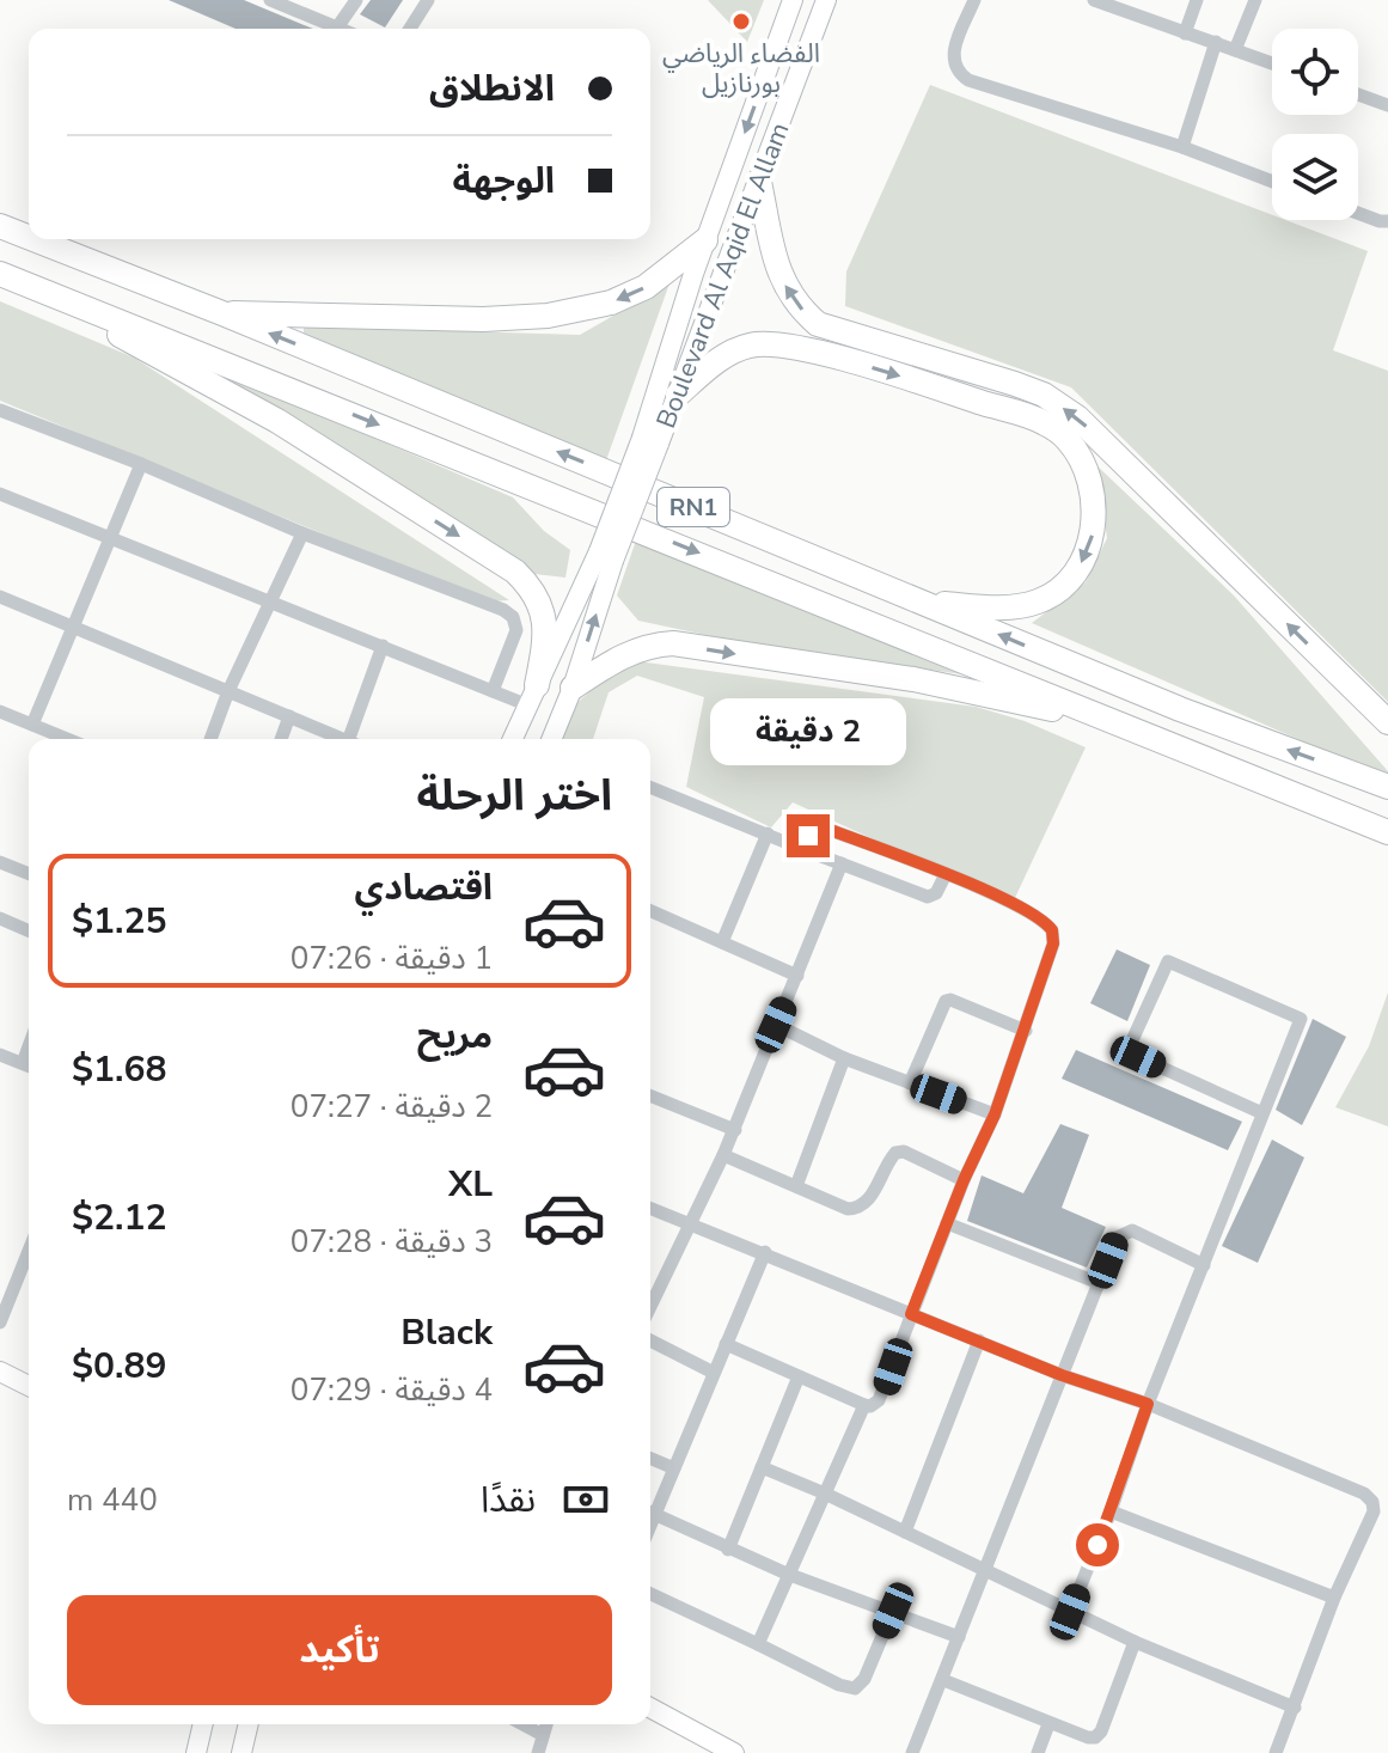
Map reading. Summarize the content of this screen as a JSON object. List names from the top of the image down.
{
  "streets": {
    "highway": ["RN1"],
    "main road": ["Boulevard Al Aqid El Allam"]
  },
  "places": ["الفضاء الرياضي بورنازيل"],
  "page": {
    "banner": ["الانطلاق", "الوجهة"],
    "bubble": "2 دقيقة",
    "heading": "اختر الرحلة",
    "list": [
      {
        "name": "اقتصادي",
        "note": "1 دقيقة · 07:26",
        "value": "$1.25"
      },
      {
        "name": "مريح",
        "note": "2 دقيقة · 07:27",
        "value": "$1.68"
      },
      {
        "name": "XL",
        "note": "3 دقيقة · 07:28",
        "value": "$2.12"
      },
      {
        "name": "Black",
        "note": "4 دقيقة · 07:29",
        "value": "$0.89"
      }
    ],
    "pay": ["نقدًا", "440 m"],
    "buttons": "تأكيد"
  }
}
